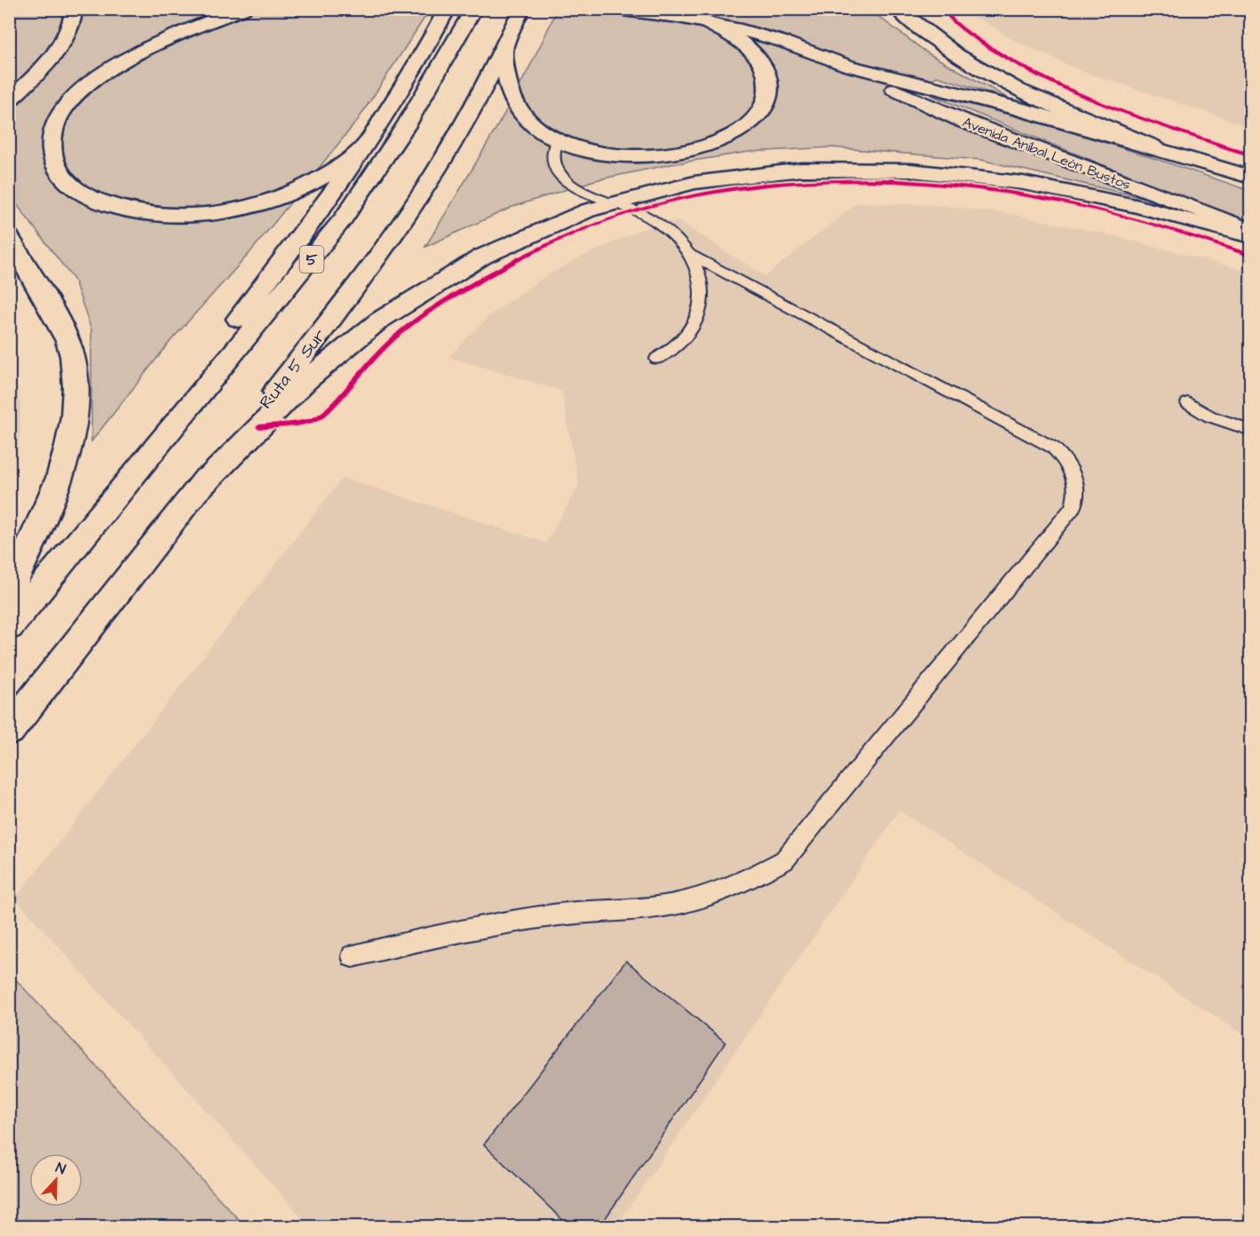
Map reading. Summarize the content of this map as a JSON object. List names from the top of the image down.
{
  "streets": {
    "main road": ["Avenida Aníbal León Bustos", "5", "Ruta 5 Sur"]
  },
  "north": "top"
}
